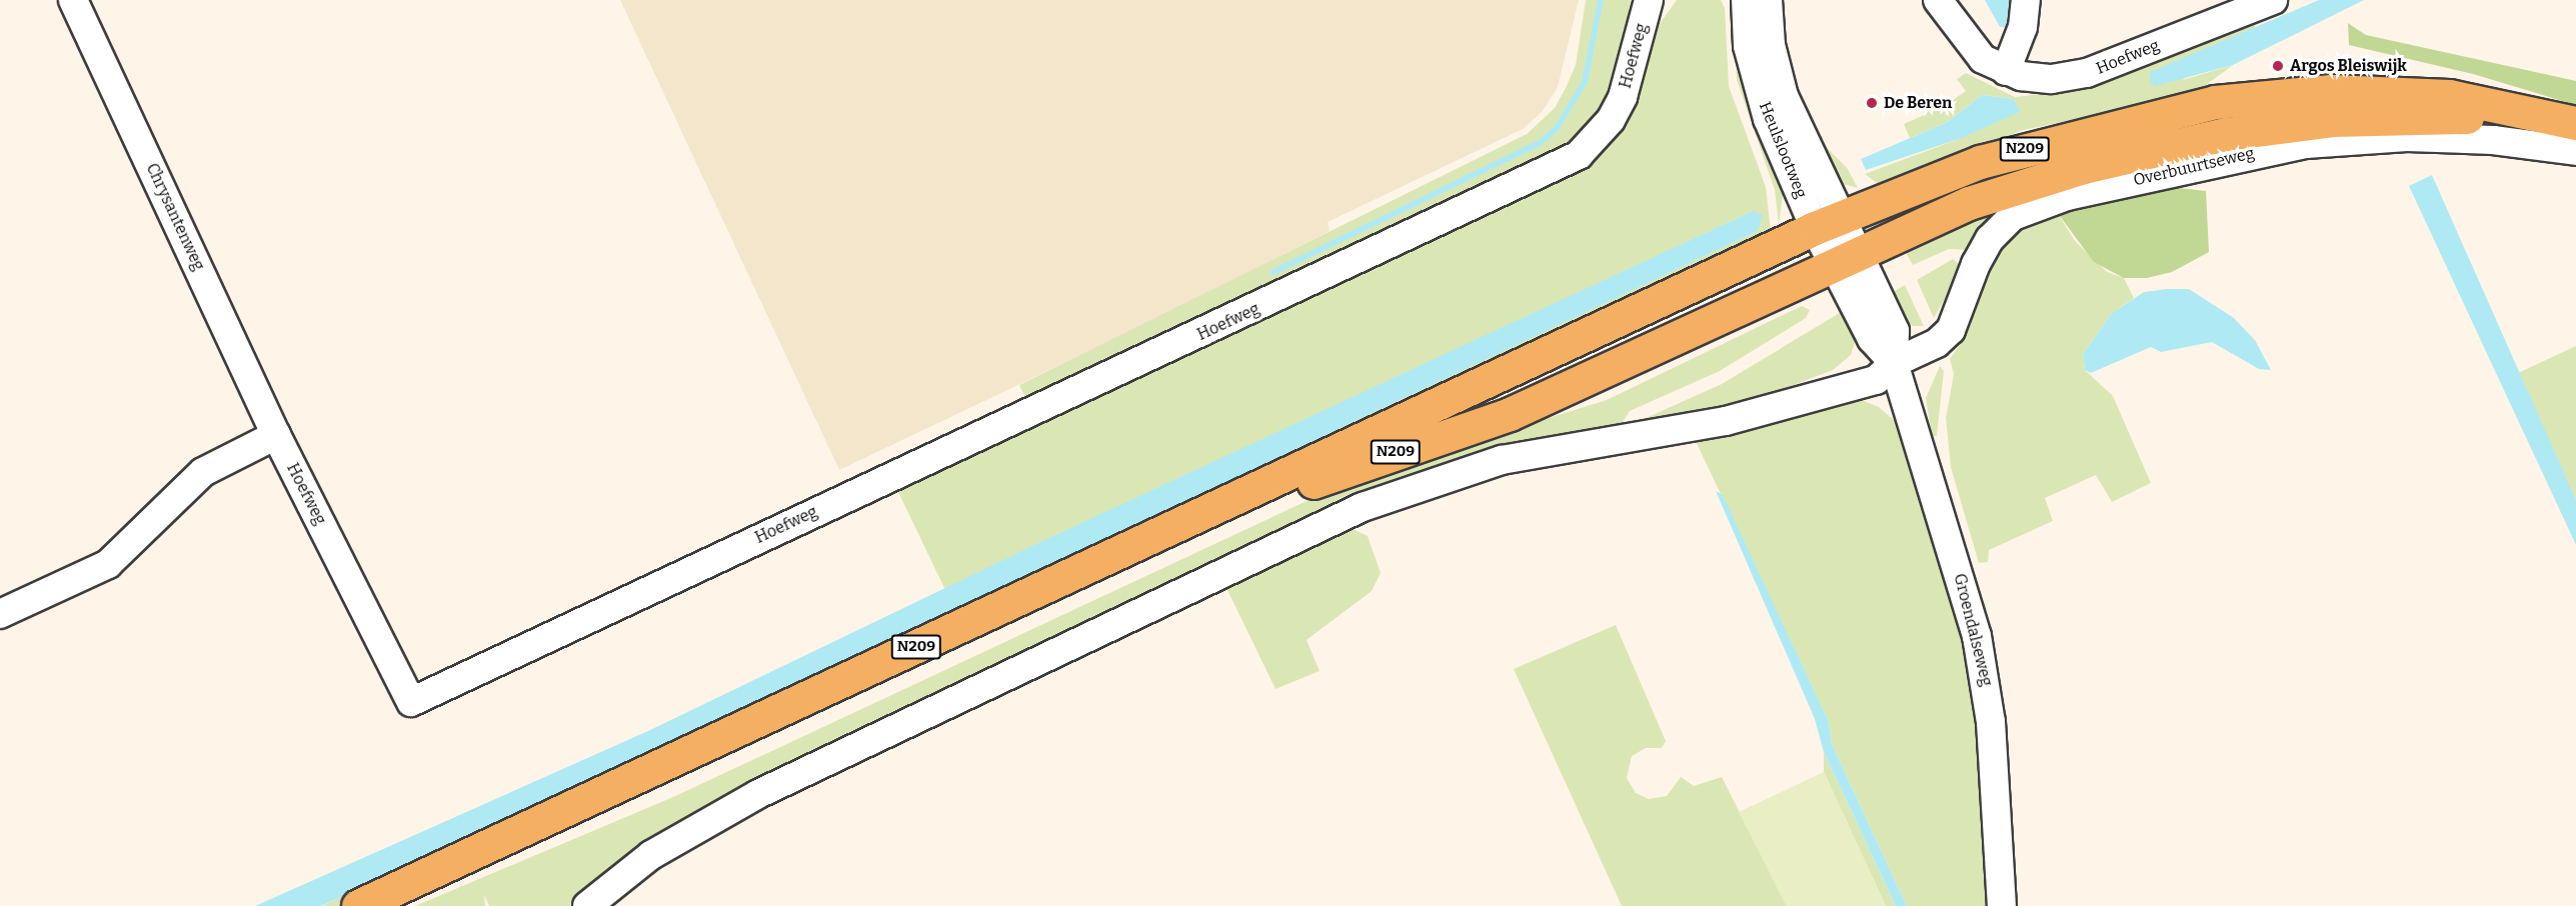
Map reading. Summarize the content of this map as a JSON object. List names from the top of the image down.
{
  "streets": {
    "main road": ["N209", "Overbuurtseweg"],
    "street": [
      "Hoefweg",
      "Heulslootweg",
      "Chrysantenweg",
      "Groendalseweg"
    ]
  },
  "crossings": [
    ["Hoefweg", "Chrysantenweg"],
    ["N209", "Heulslootweg"],
    ["N209", "Overbuurtseweg"],
    ["N209", "Groendalseweg"],
    ["Heulslootweg", "Overbuurtseweg"],
    ["Heulslootweg", "Groendalseweg"],
    ["Overbuurtseweg", "Groendalseweg"]
  ],
  "places": ["Argos Bleiswijk", "De Beren"]
}
